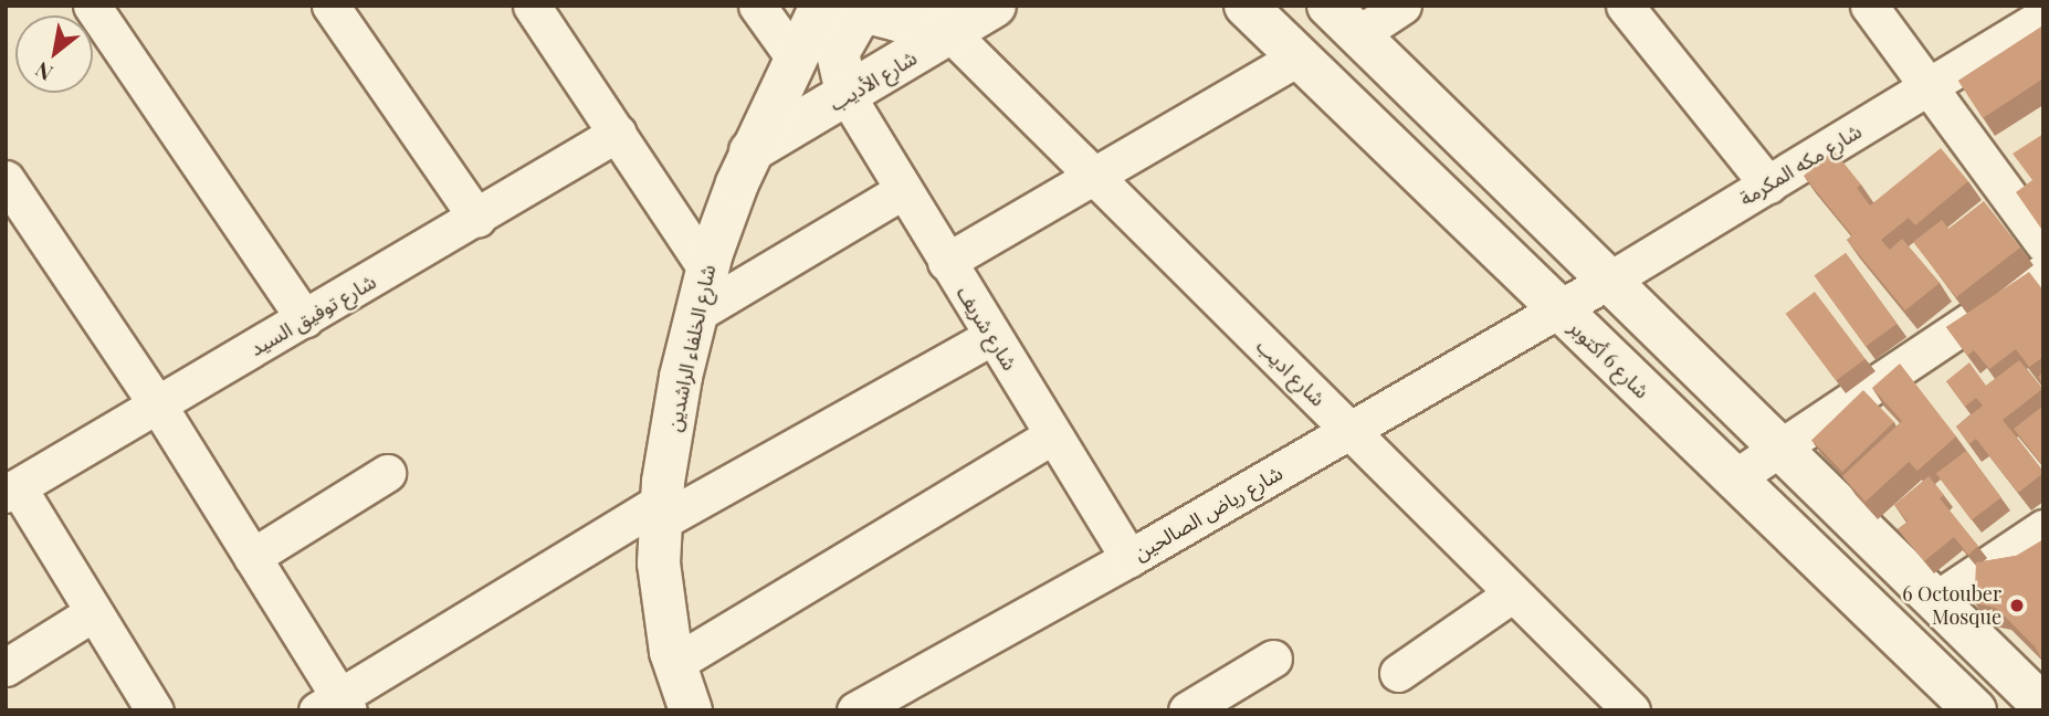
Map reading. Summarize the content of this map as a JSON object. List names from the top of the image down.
{
  "streets": {
    "street": [
      "شارع الأديب",
      "شارع مكه المكرمة",
      "شارع توفيق السيد",
      "شارع شريف",
      "شارع الخلفاء الراشدين",
      "شارع 6 أكتوبر",
      "شارع اديب",
      "شارع رياض الصالحين"
    ]
  },
  "crossings": [
    ["شارع الأديب", "شارع شريف"],
    ["شارع الأديب", "شارع الخلفاء الراشدين"],
    ["شارع الأديب", "شارع اديب"],
    ["شارع مكه المكرمة", "شارع 6 أكتوبر"],
    ["شارع مكه المكرمة", "شارع رياض الصالحين"],
    ["شارع شريف", "شارع رياض الصالحين"],
    ["شارع 6 أكتوبر", "شارع رياض الصالحين"],
    ["شارع اديب", "شارع رياض الصالحين"]
  ],
  "places": ["6 Octouber Mosque"],
  "north": "bottom left"
}
